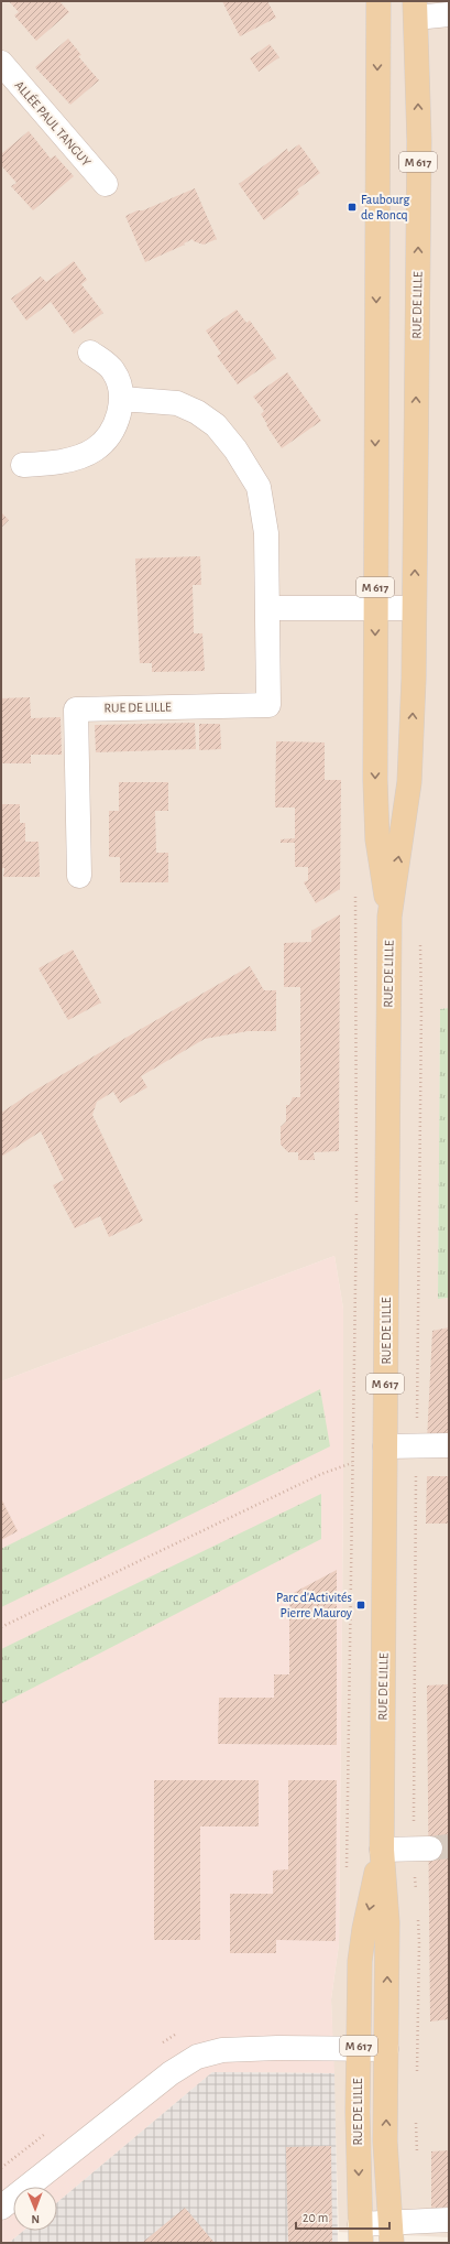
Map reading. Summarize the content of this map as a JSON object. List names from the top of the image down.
{
  "streets": {
    "main road": ["M 617", "RUE DE LILLE"],
    "street": ["ALLÉE PAUL TANGUY"]
  },
  "places": {
    "transit": ["Faubourg de Roncq", "Parc d'Activités Pierre Mauroy"]
  },
  "scale_bar": "20 m",
  "north": "bottom"
}
